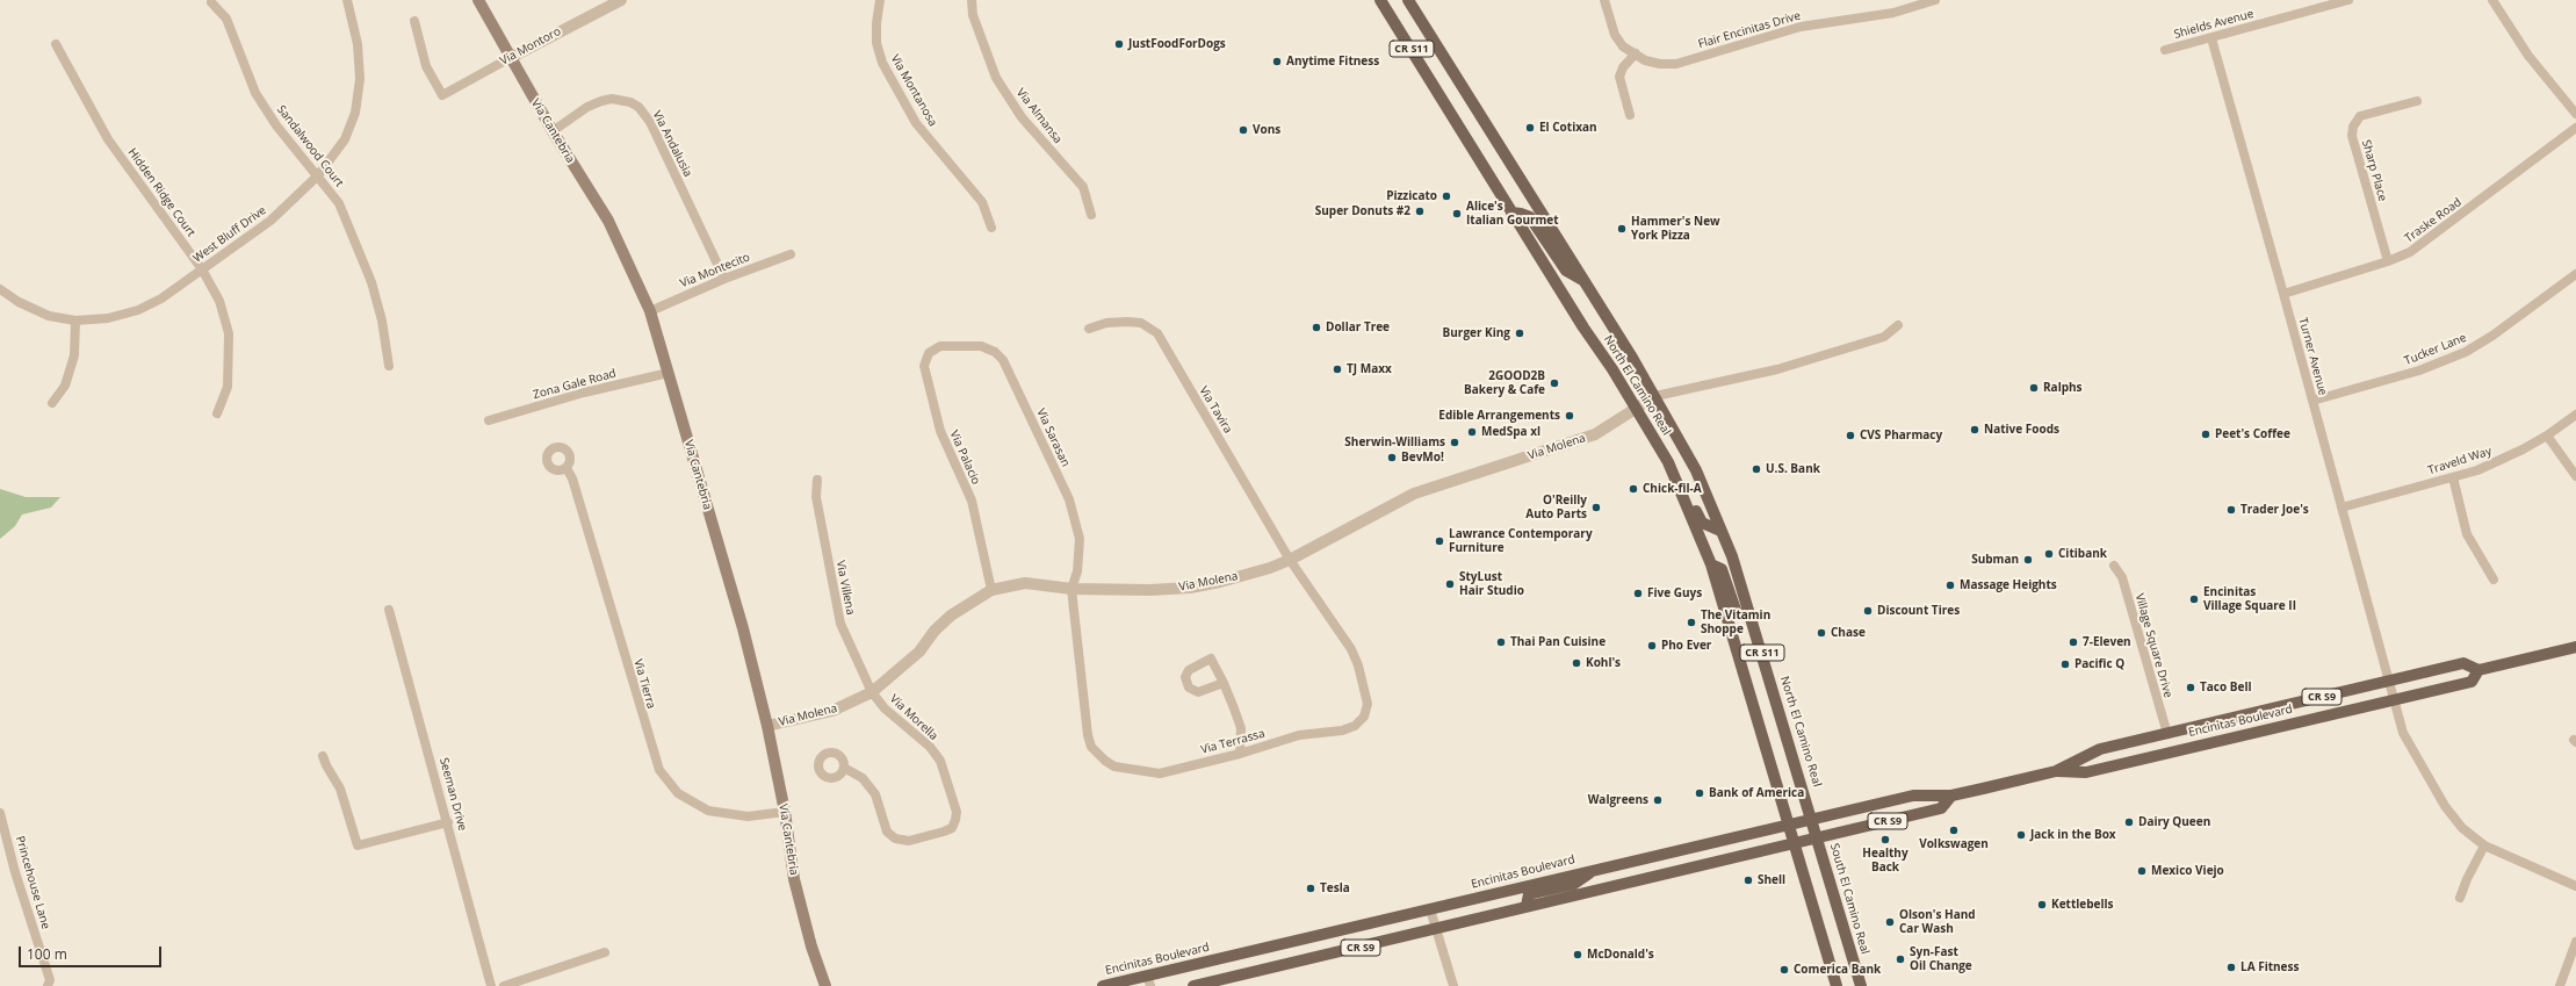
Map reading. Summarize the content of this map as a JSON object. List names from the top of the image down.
{
  "streets": {
    "main road": [
      "CR S11",
      "Via Cantebria",
      "North El Camino Real",
      "CR S9",
      "Encinitas Boulevard",
      "South El Camino Real"
    ],
    "street": [
      "Shields Avenue",
      "Flair Encinitas Drive",
      "Via Montoro",
      "Via Montanosa",
      "Via Almansa",
      "Via Andalusia",
      "Sandalwood Court",
      "Sharp Place",
      "Hidden Ridge Court",
      "Traske Road",
      "West Bluff Drive",
      "Via Montecito",
      "Tucker Lane",
      "Turner Avenue",
      "Zona Gale Road",
      "Via Tavira",
      "Via Sarasan",
      "Via Molena",
      "Via Palacio",
      "Traveld Way",
      "Via Villena",
      "Village Square Drive",
      "Via Tierra",
      "Via Morella",
      "Via Terrassa",
      "Seeman Drive",
      "Princehouse Lane"
    ]
  },
  "crossings": [
    ["Shields Avenue", "Turner Avenue"],
    ["Via Montoro", "Via Cantebria"],
    ["CR S11", "North El Camino Real"],
    ["CR S11", "Encinitas Boulevard"],
    ["Via Cantebria", "Via Andalusia"],
    ["Via Cantebria", "Via Montecito"],
    ["Via Cantebria", "Zona Gale Road"],
    ["Via Cantebria", "Via Molena"],
    ["Via Cantebria", "Via Tierra"],
    ["Via Andalusia", "Via Montecito"],
    ["Sandalwood Court", "West Bluff Drive"],
    ["Sharp Place", "Traske Road"],
    ["Hidden Ridge Court", "West Bluff Drive"],
    ["Traske Road", "Turner Avenue"],
    ["Tucker Lane", "Turner Avenue"],
    ["Turner Avenue", "Traveld Way"],
    ["Turner Avenue", "Encinitas Boulevard"],
    ["North El Camino Real", "Via Molena"],
    ["North El Camino Real", "Encinitas Boulevard"],
    ["North El Camino Real", "South El Camino Real"],
    ["Via Tavira", "Via Molena"],
    ["Via Tavira", "Via Terrassa"],
    ["Via Sarasan", "Via Molena"],
    ["Via Sarasan", "Via Palacio"],
    ["Via Sarasan", "Via Terrassa"],
    ["Via Molena", "Via Palacio"],
    ["Via Molena", "Via Villena"],
    ["Via Molena", "Via Morella"],
    ["Via Molena", "Via Terrassa"],
    ["Via Villena", "Via Morella"],
    ["Village Square Drive", "Encinitas Boulevard"],
    ["Encinitas Boulevard", "South El Camino Real"]
  ],
  "places": [
    "JustFoodForDogs",
    "Anytime Fitness",
    "El Cotixan",
    "Vons",
    "Pizzicato",
    "Super Donuts #2",
    "Alice's Italian Gourmet",
    "Hammer's New York Pizza",
    "Dollar Tree",
    "Burger King",
    "TJ Maxx",
    "2GOOD2B Bakery & Cafe",
    "Ralphs",
    "Edible Arrangements",
    "Native Foods",
    "MedSpa xl",
    "Peet's Coffee",
    "CVS Pharmacy",
    "Sherwin-Williams",
    "BevMo!",
    "U.S. Bank",
    "Chick-fil-A",
    "O'Reilly Auto Parts",
    "Trader Joe's",
    "Lawrance Contemporary Furniture",
    "Citibank",
    "Subman",
    "StyLust Hair Studio",
    "Massage Heights",
    "Five Guys",
    "Encinitas Village Square II",
    "Discount Tires",
    "The Vitamin Shoppe",
    "Chase",
    "Thai Pan Cuisine",
    "7-Eleven",
    "Pho Ever",
    "Kohl's",
    "Pacific Q",
    "Taco Bell",
    "Bank of America",
    "Walgreens",
    "Dairy Queen",
    "Volkswagen",
    "Jack in the Box",
    "Healthy Back",
    "Mexico Viejo",
    "Shell",
    "Tesla",
    "Kettlebells",
    "Olson's Hand Car Wash",
    "McDonald's",
    "Syn-Fast Oil Change",
    "LA Fitness",
    "Comerica Bank"
  ],
  "scale_bar": "100 m"
}
